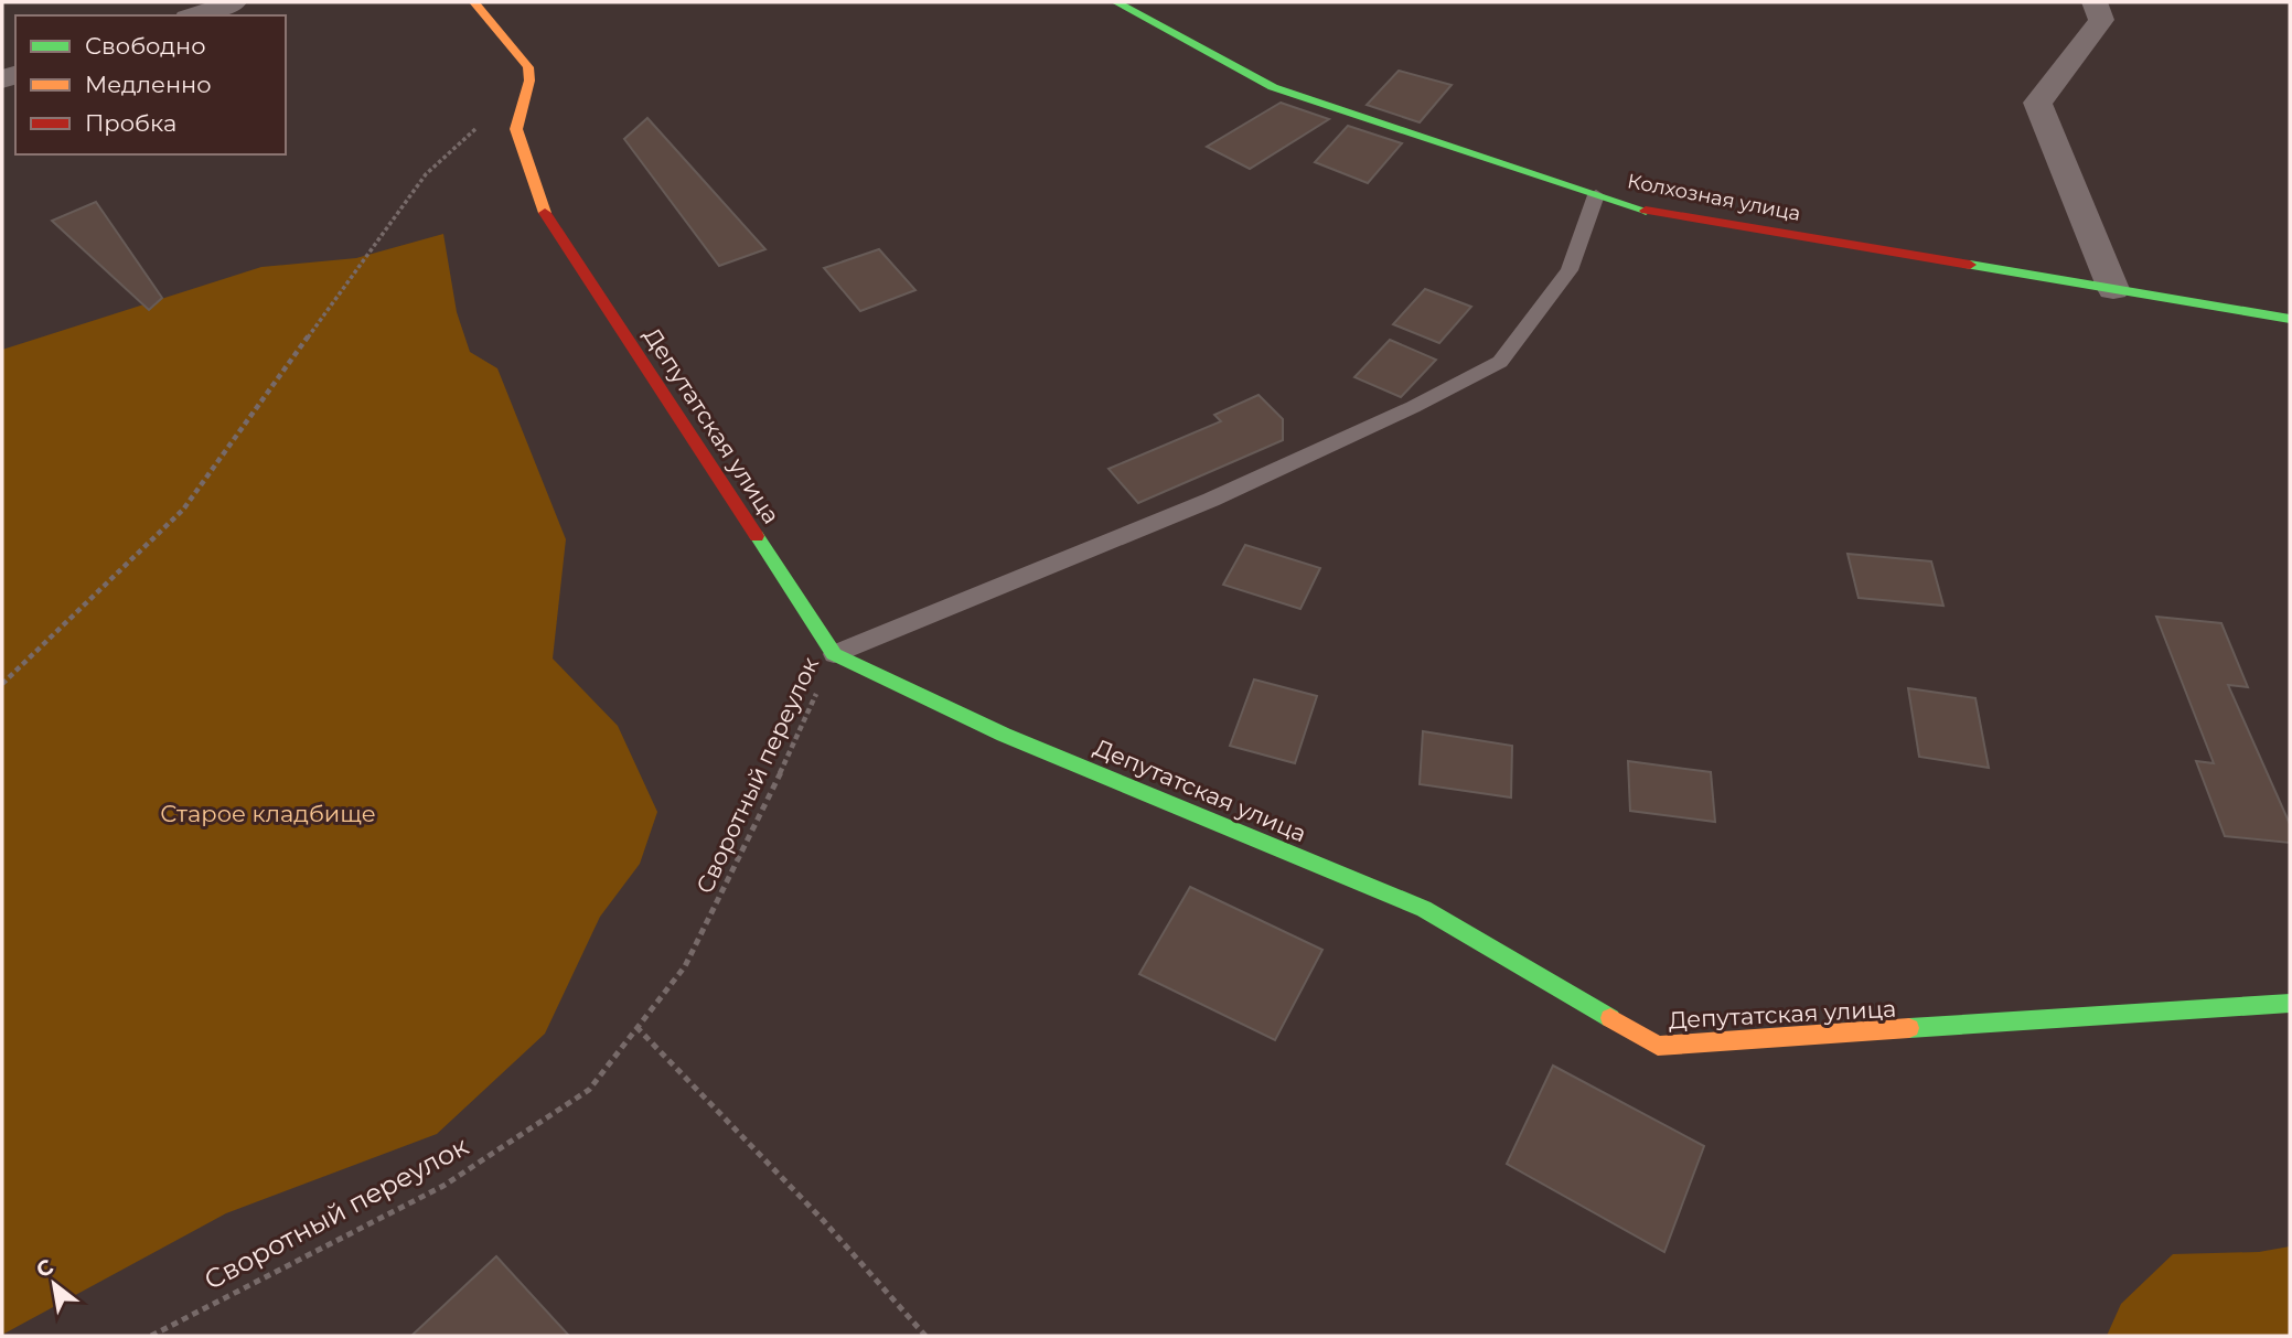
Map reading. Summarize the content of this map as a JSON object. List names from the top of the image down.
{
  "streets": {
    "street": ["Колхозная улица", "Депутатская улица"],
    "path": ["Своротный переулок"]
  },
  "crossings": [
    ["Депутатская улица", "Своротный переулок"]
  ],
  "parks": ["Старое кладбище"],
  "legend": ["Свободно", "Медленно", "Пробка"],
  "north": "top left"
}
